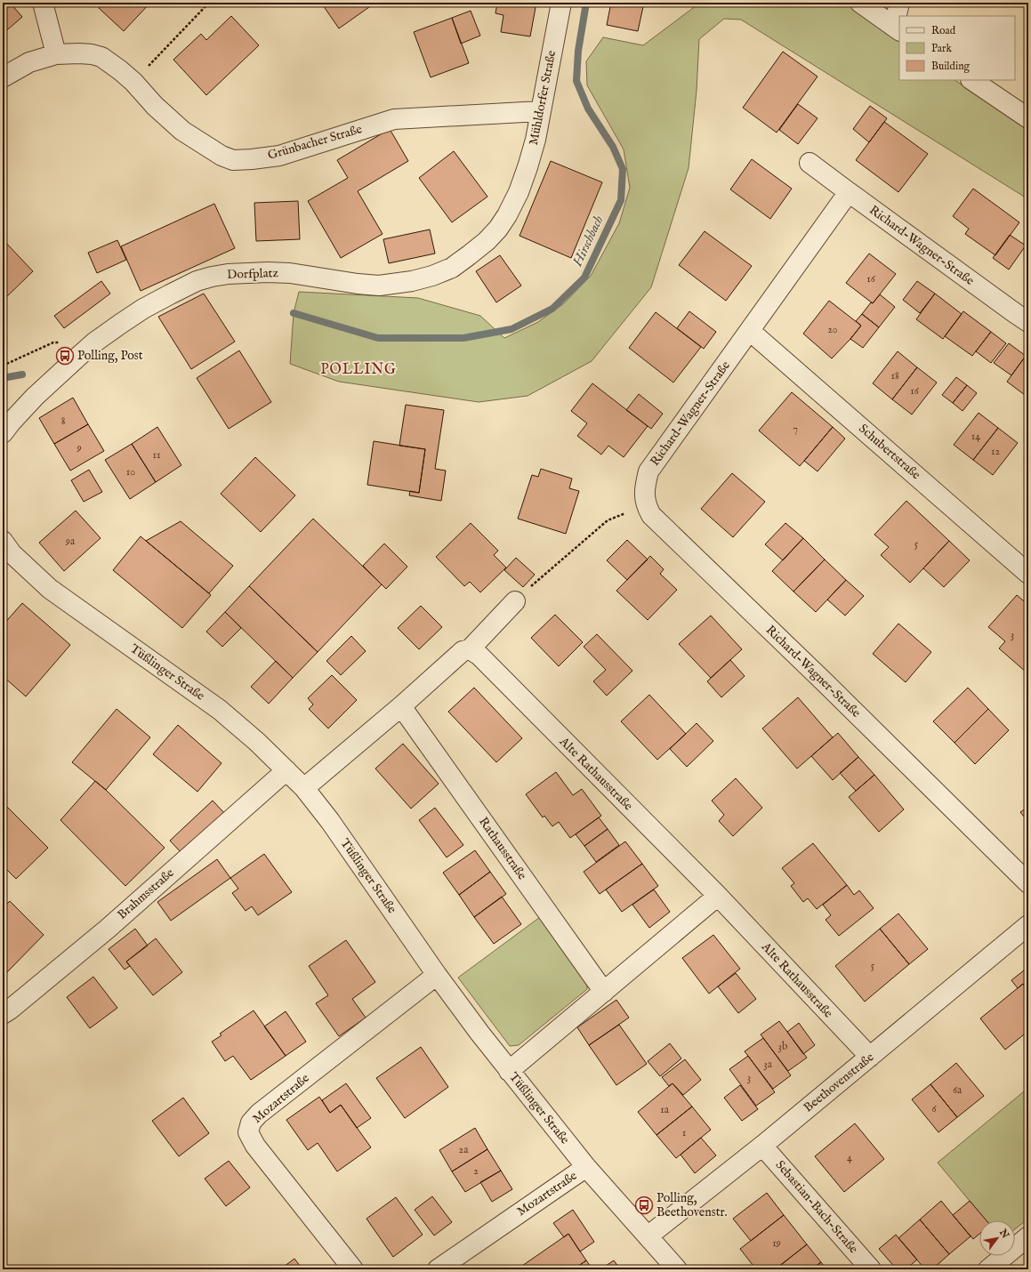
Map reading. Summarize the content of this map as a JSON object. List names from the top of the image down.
{
  "streets": {
    "street": [
      "Mühldorfer Straße",
      "Grünbacher Straße",
      "Richard-Wagner-Straße",
      "Dorfplatz",
      "Schubertstraße",
      "Tüßlinger Straße",
      "Alte Rathausstraße",
      "Rathausstraße",
      "Brahmsstraße",
      "Beethovenstraße",
      "Mozartstraße",
      "Sebastian-Bach-Straße"
    ]
  },
  "crossings": [
    ["Mühldorfer Straße", "Grünbacher Straße"],
    ["Mühldorfer Straße", "Dorfplatz"],
    ["Richard-Wagner-Straße", "Schubertstraße"],
    ["Tüßlinger Straße", "Brahmsstraße"],
    ["Tüßlinger Straße", "Beethovenstraße"],
    ["Tüßlinger Straße", "Mozartstraße"],
    ["Alte Rathausstraße", "Beethovenstraße"],
    ["Beethovenstraße", "Sebastian-Bach-Straße"]
  ],
  "districts": ["POLLING"],
  "water": ["Hirschbach"],
  "places": {
    "bus stop": ["Polling, Post", "Polling, Beethovenstr."]
  },
  "house_numbers": [
    "16",
    "20",
    "18",
    "16",
    "8",
    "7",
    "14",
    "9",
    "12",
    "11",
    "10",
    "9a",
    "5",
    "3",
    "5",
    "3b",
    "3a",
    "3",
    "6a",
    "6",
    "1a",
    "1",
    "2a",
    "4",
    "2",
    "19"
  ],
  "legend": ["Road", "Park", "Building"],
  "north": "top right"
}
